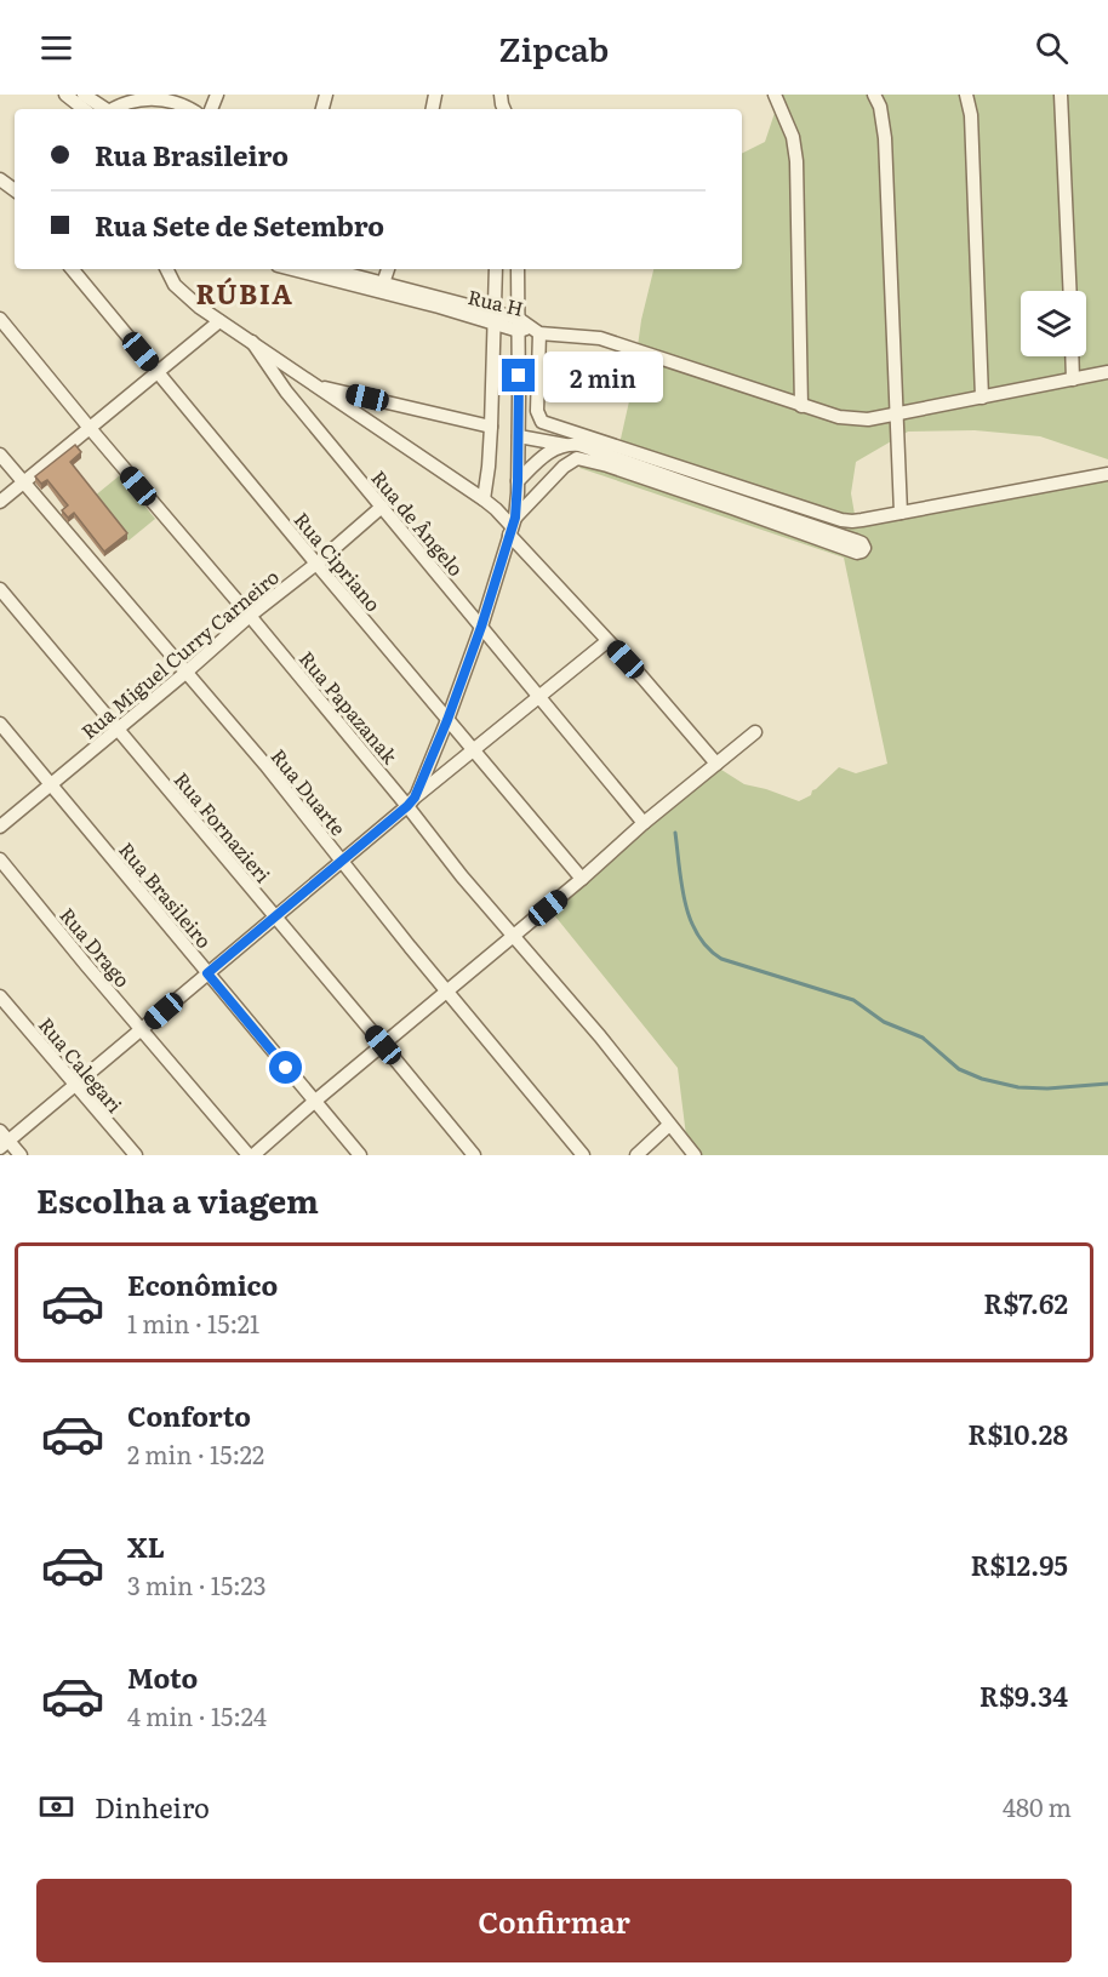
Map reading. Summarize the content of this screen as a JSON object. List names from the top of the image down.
{
  "streets": {
    "street": [
      "Rua H",
      "Rua de Ângelo",
      "Rua Cipriano",
      "Rua Miguel Curry Carneiro",
      "Rua Papazanak",
      "Rua Duarte",
      "Rua Fornazieri",
      "Rua Brasileiro",
      "Rua Drago",
      "Rua Calegari"
    ]
  },
  "crossings": [
    ["Rua de Ângelo", "Rua Miguel Curry Carneiro"],
    ["Rua Cipriano", "Rua Miguel Curry Carneiro"],
    ["Rua Miguel Curry Carneiro", "Rua Papazanak"],
    ["Rua Miguel Curry Carneiro", "Rua Duarte"],
    ["Rua Miguel Curry Carneiro", "Rua Fornazieri"],
    ["Rua Miguel Curry Carneiro", "Rua Brasileiro"]
  ],
  "districts": ["RÚBIA"],
  "page": {
    "header": "Zipcab",
    "banner": ["Rua Brasileiro", "Rua Sete de Setembro"],
    "bubble": "2 min",
    "heading": "Escolha a viagem",
    "list": [
      {
        "name": "Econômico",
        "note": "1 min · 15:21",
        "value": "R$7.62"
      },
      {
        "name": "Conforto",
        "note": "2 min · 15:22",
        "value": "R$10.28"
      },
      {
        "name": "XL",
        "note": "3 min · 15:23",
        "value": "R$12.95"
      },
      {
        "name": "Moto",
        "note": "4 min · 15:24",
        "value": "R$9.34"
      }
    ],
    "pay": ["Dinheiro", "480 m"],
    "buttons": "Confirmar"
  }
}
